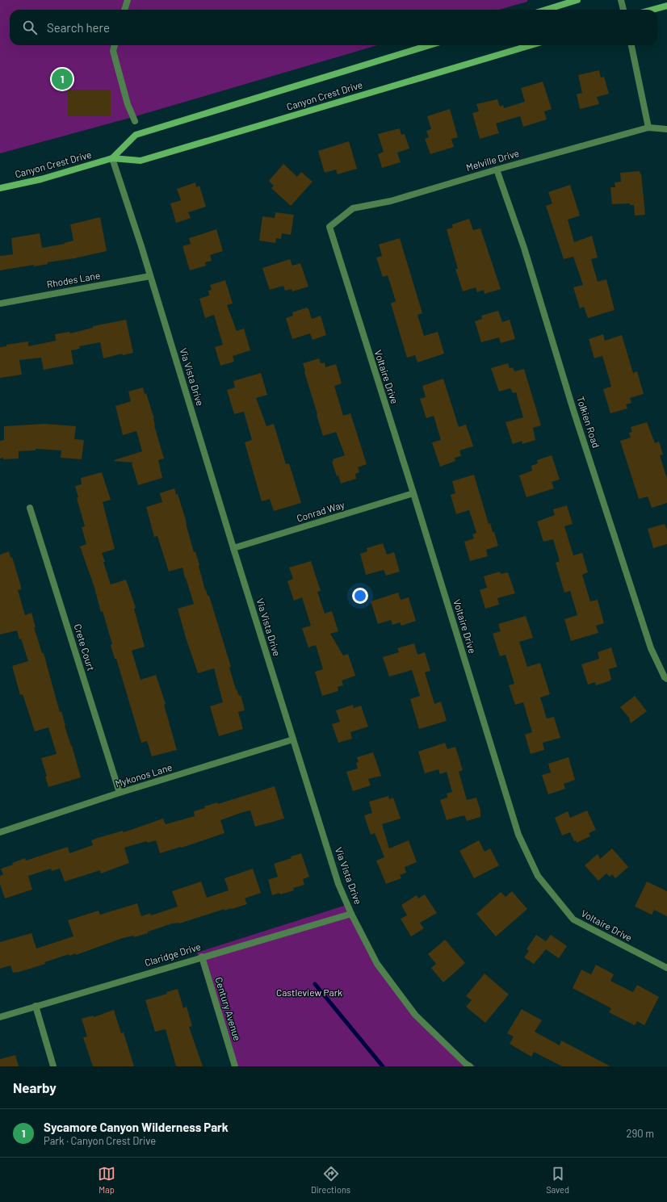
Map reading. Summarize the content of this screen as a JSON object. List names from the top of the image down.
{
  "streets": {
    "main road": ["Canyon Crest Drive"],
    "street": [
      "Melville Drive",
      "Rhodes Lane",
      "Via Vista Drive",
      "Voltaire Drive",
      "Tolkien Road",
      "Conrad Way",
      "Crete Court",
      "Mykonos Lane",
      "Claridge Drive",
      "Century Avenue"
    ]
  },
  "crossings": [
    ["Canyon Crest Drive", "Via Vista Drive"],
    ["Melville Drive", "Voltaire Drive"],
    ["Melville Drive", "Tolkien Road"],
    ["Rhodes Lane", "Via Vista Drive"],
    ["Via Vista Drive", "Conrad Way"],
    ["Via Vista Drive", "Mykonos Lane"],
    ["Via Vista Drive", "Claridge Drive"],
    ["Voltaire Drive", "Conrad Way"],
    ["Crete Court", "Mykonos Lane"],
    ["Claridge Drive", "Century Avenue"]
  ],
  "parks": ["Castleview Park"],
  "page": {
    "search": "Search here",
    "pins": "1",
    "heading": "Nearby",
    "list": [
      {
        "mark": "1",
        "name": "Sycamore Canyon Wilderness Park",
        "note": "Park · Canyon Crest Drive",
        "value": "290 m"
      }
    ],
    "nav": ["Map", "Directions", "Saved"]
  }
}
